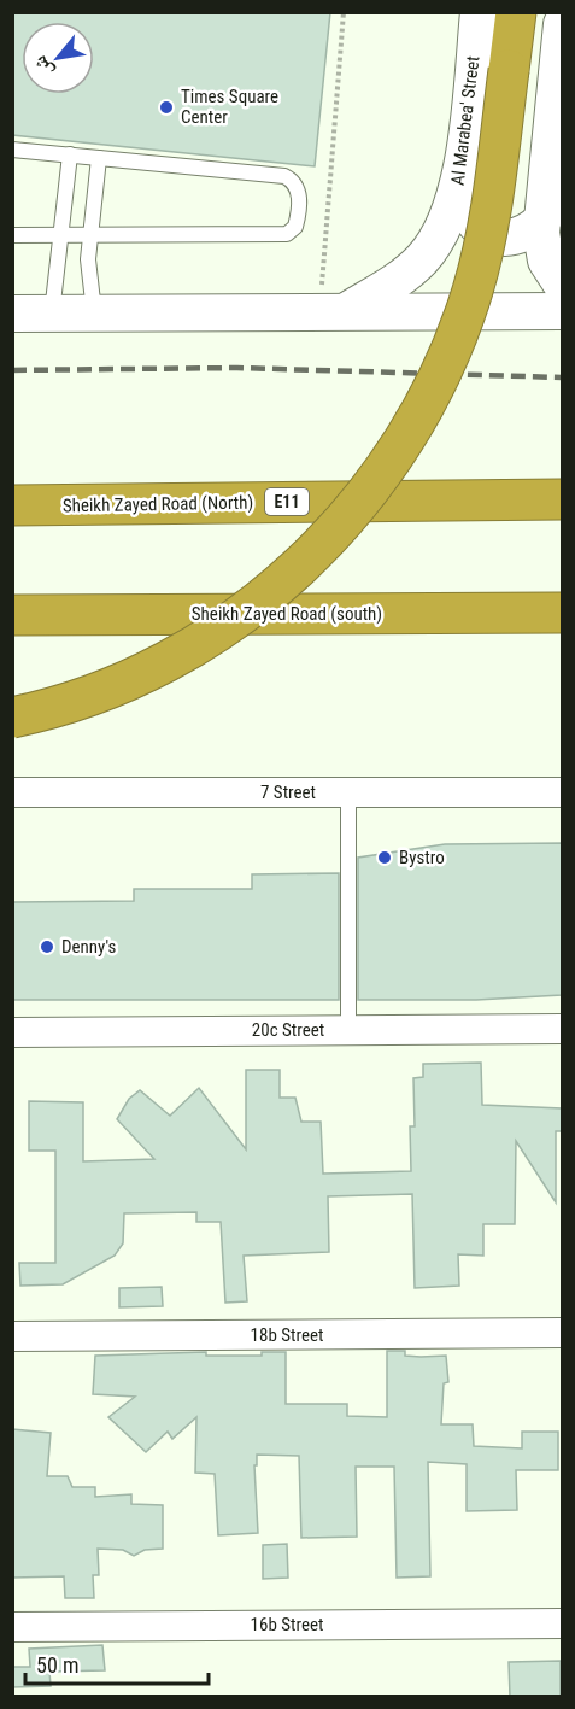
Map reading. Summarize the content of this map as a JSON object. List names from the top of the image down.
{
  "streets": {
    "highway": ["E11", "Sheikh Zayed Road (North)", "Sheikh Zayed Road (south)"],
    "street": [
      "Al Marabea' Street",
      "7 Street",
      "20c Street",
      "18b Street",
      "16b Street"
    ]
  },
  "places": ["Times Square Center", "Bystro", "Denny's"],
  "scale_bar": "50 m",
  "north": "bottom left"
}
